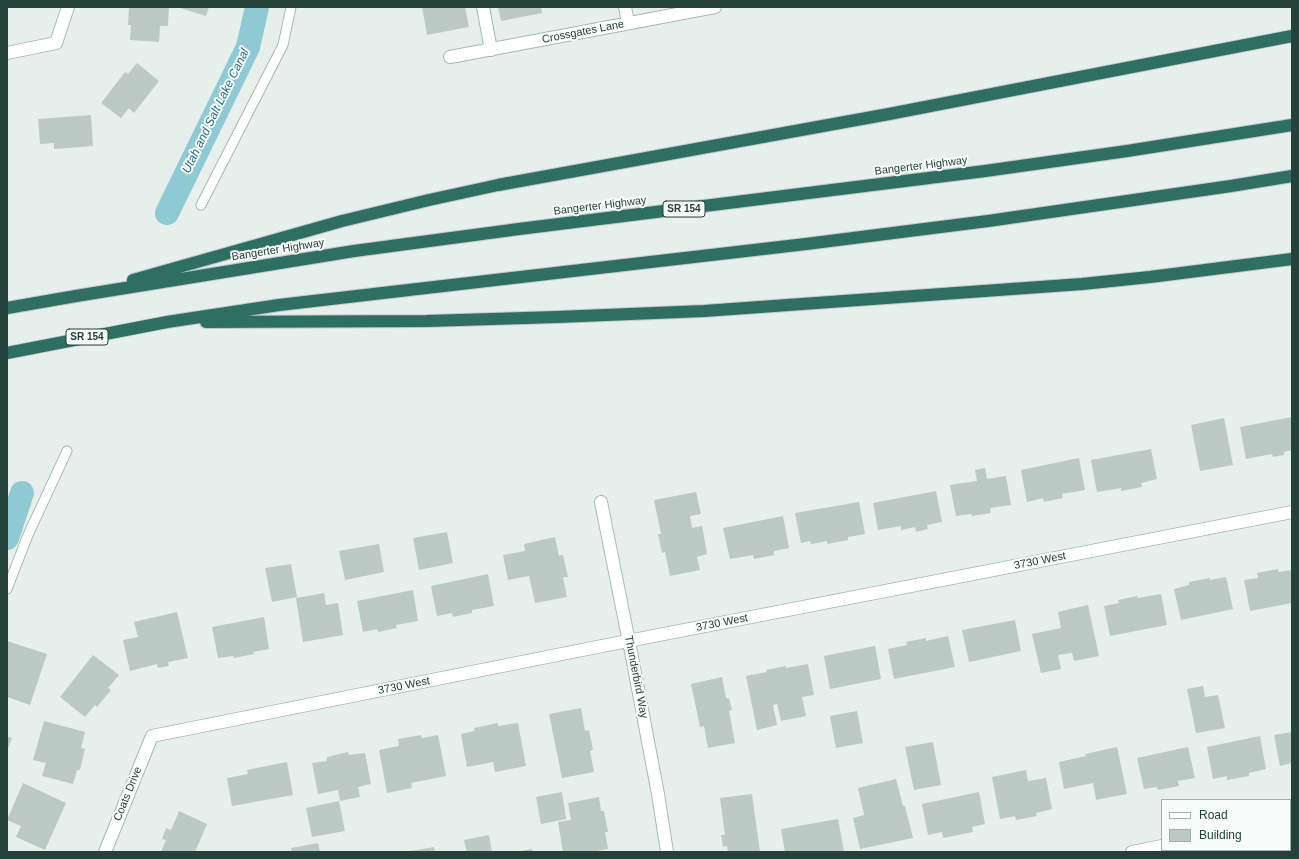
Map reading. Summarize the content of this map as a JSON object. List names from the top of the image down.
{
  "streets": {
    "highway": ["Bangerter Highway", "SR 154"],
    "street": [
      "Crossgates Lane",
      "3730 West",
      "Thunderbird Way",
      "Coats Drive"
    ]
  },
  "crossings": [
    ["3730 West", "Thunderbird Way"],
    ["3730 West", "Coats Drive"]
  ],
  "water": ["Utah and Salt Lake Canal"],
  "legend": ["Road", "Building"]
}
